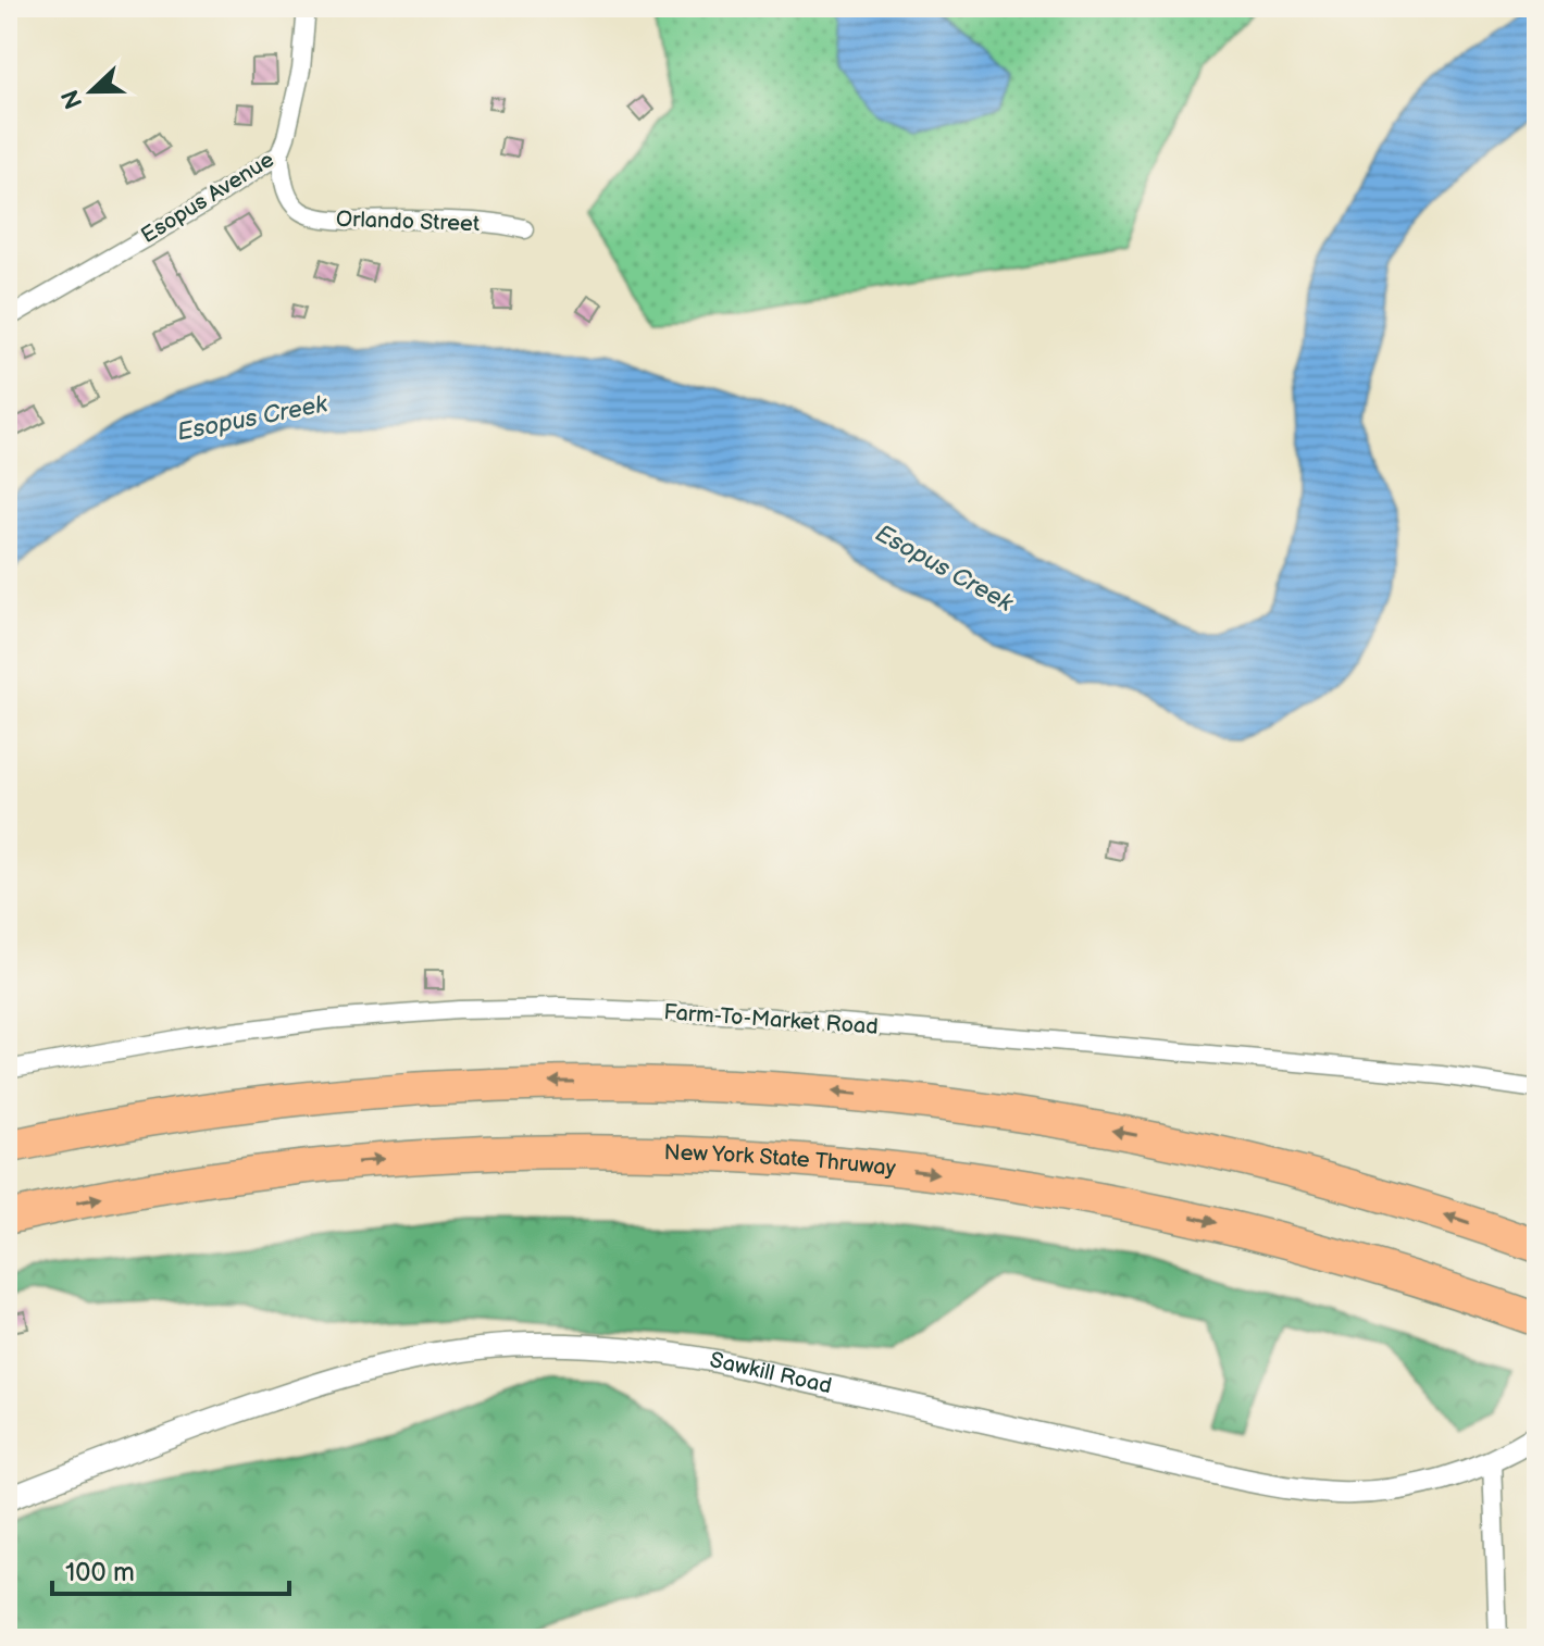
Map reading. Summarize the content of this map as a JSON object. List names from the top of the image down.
{
  "streets": {
    "highway": ["New York State Thruway"],
    "street": [
      "Esopus Avenue",
      "Orlando Street",
      "Farm-To-Market Road",
      "Sawkill Road"
    ]
  },
  "crossings": [
    ["Esopus Avenue", "Orlando Street"]
  ],
  "water": ["Esopus Creek"],
  "scale_bar": "100 m",
  "north": "left"
}
